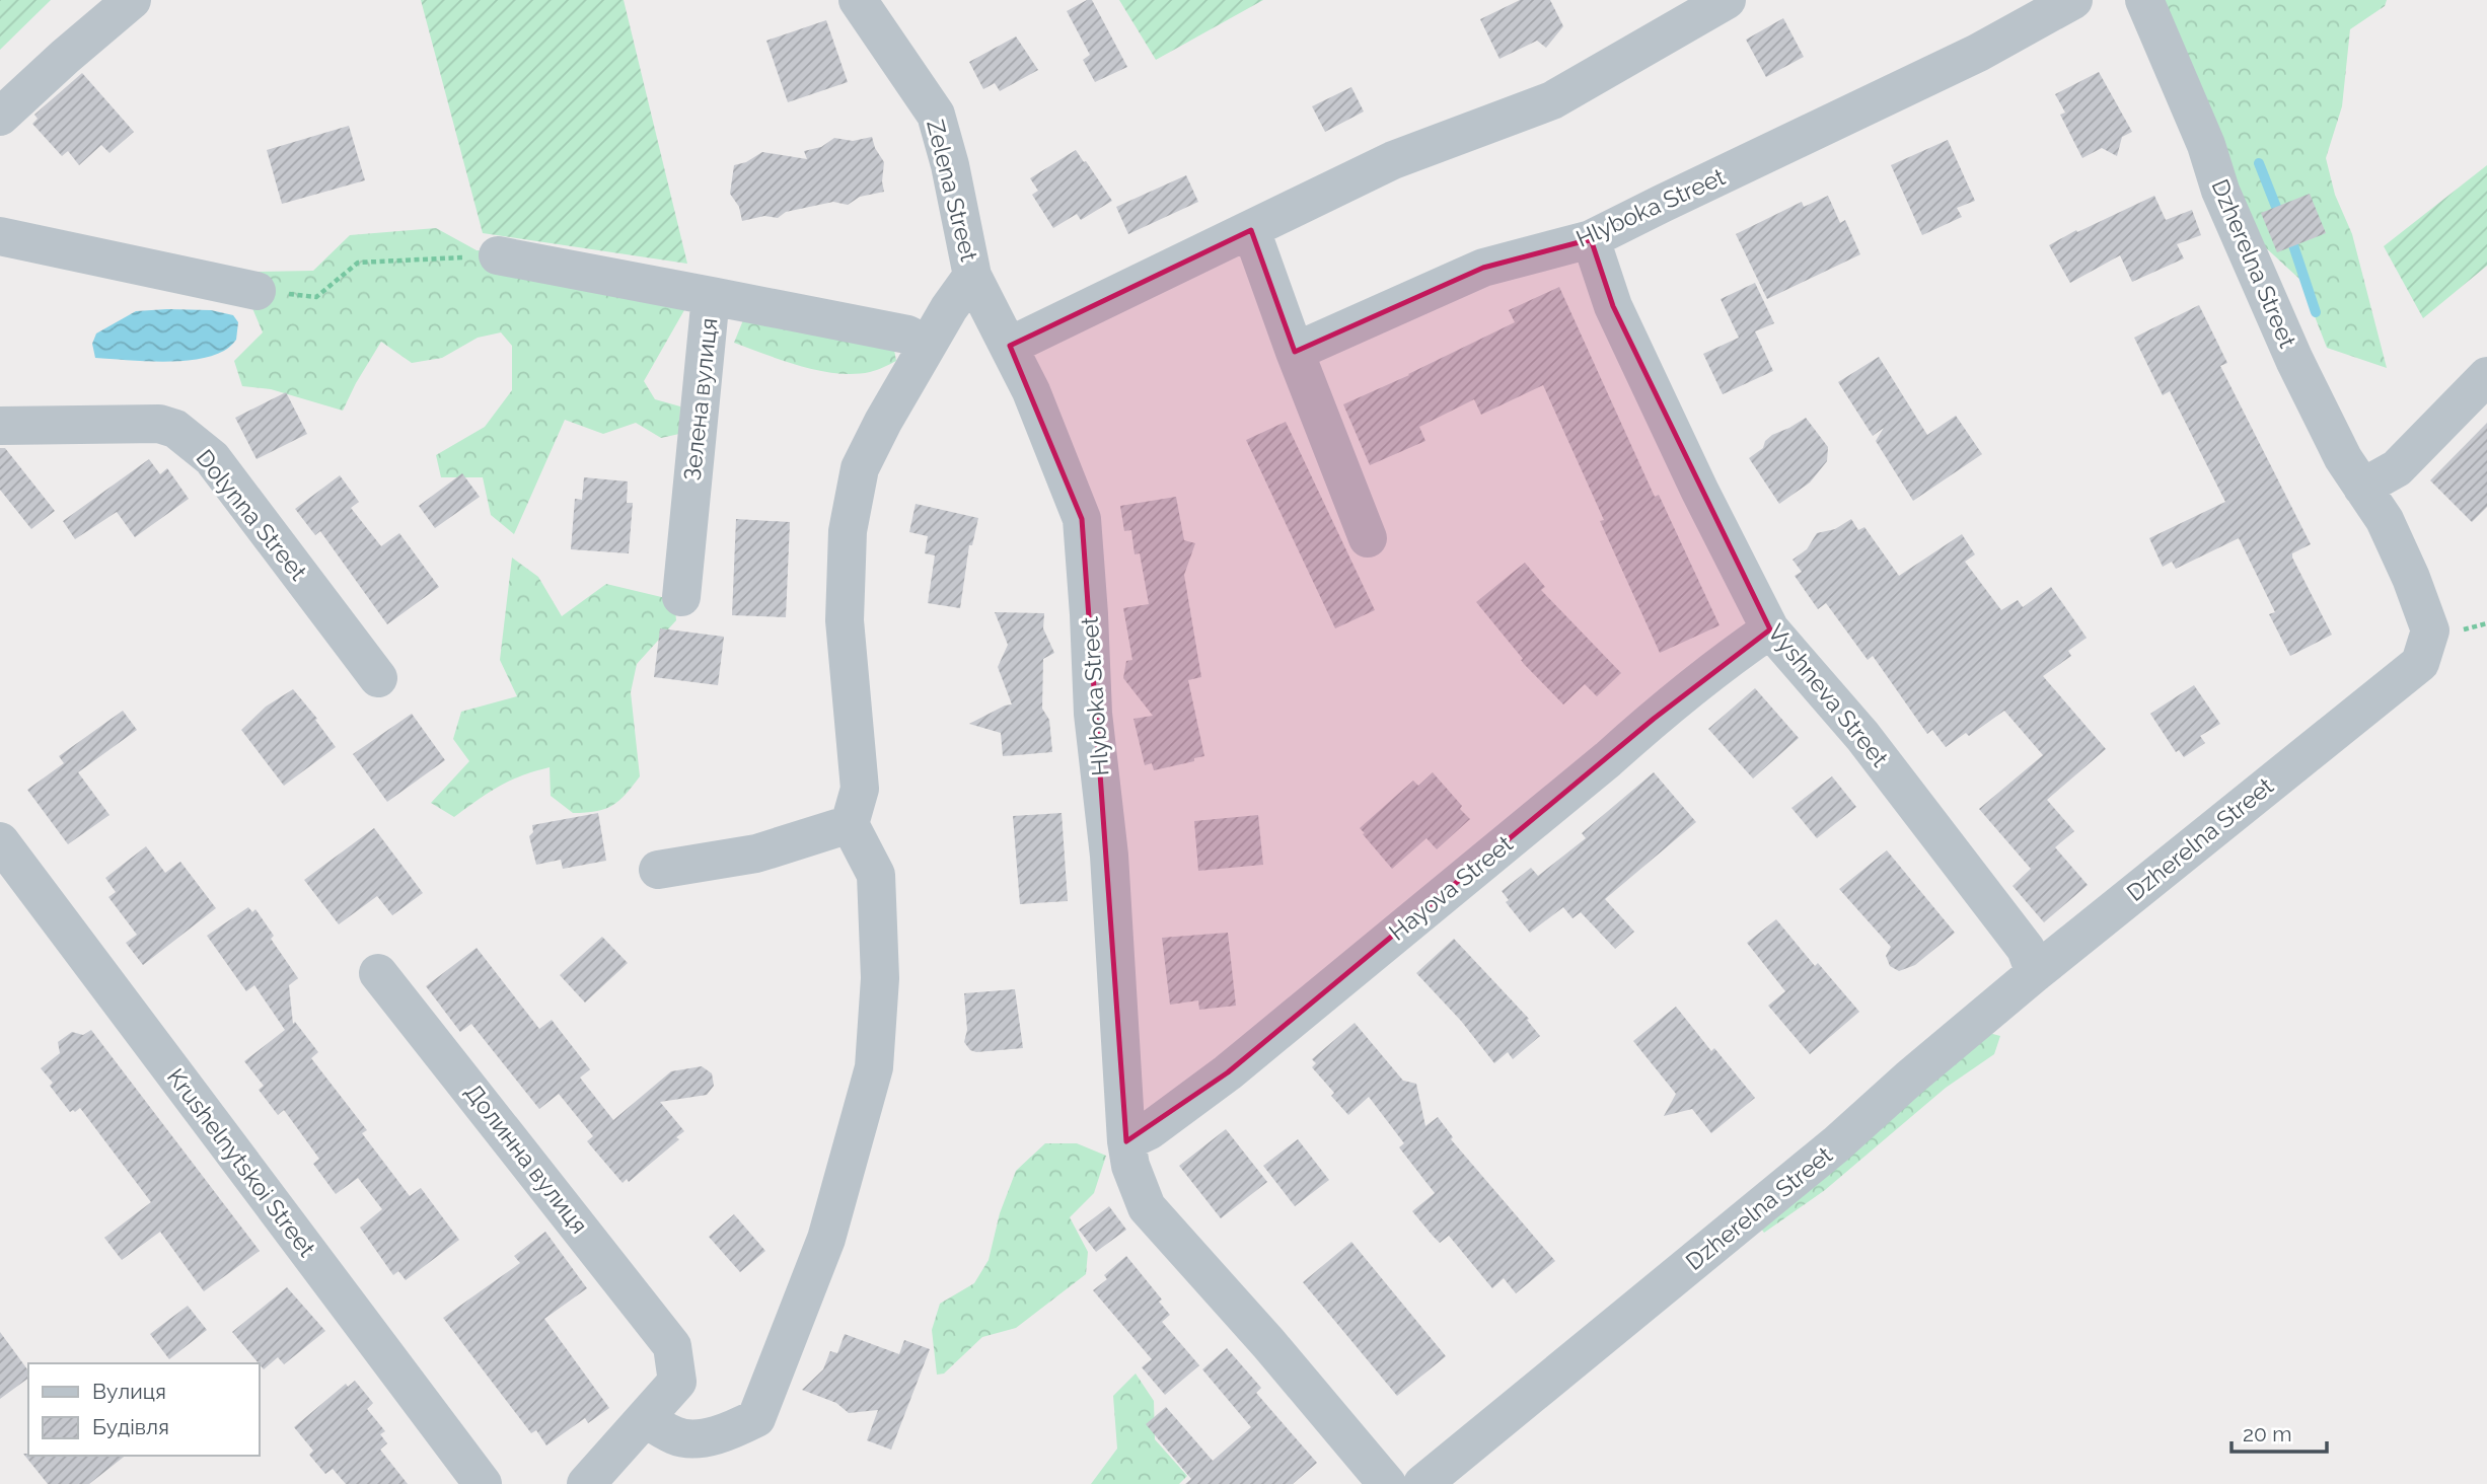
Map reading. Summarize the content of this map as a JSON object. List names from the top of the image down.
{
  "streets": {
    "street": [
      "Zelena Street",
      "Hlyboka Street",
      "Dzherelna Street",
      "Зелена вулиця",
      "Dolynna Street",
      "Vyshneva Street",
      "Hayova Street",
      "Долинна вулиця",
      "Krushelnytskoi Street"
    ]
  },
  "crossings": [
    ["Zelena Street", "Hlyboka Street"],
    ["Hlyboka Street", "Vyshneva Street"],
    ["Hlyboka Street", "Hayova Street"],
    ["Dzherelna Street", "Vyshneva Street"],
    ["Vyshneva Street", "Hayova Street"]
  ],
  "legend": ["Вулиця", "Будівля"],
  "scale_bar": "20 m"
}
